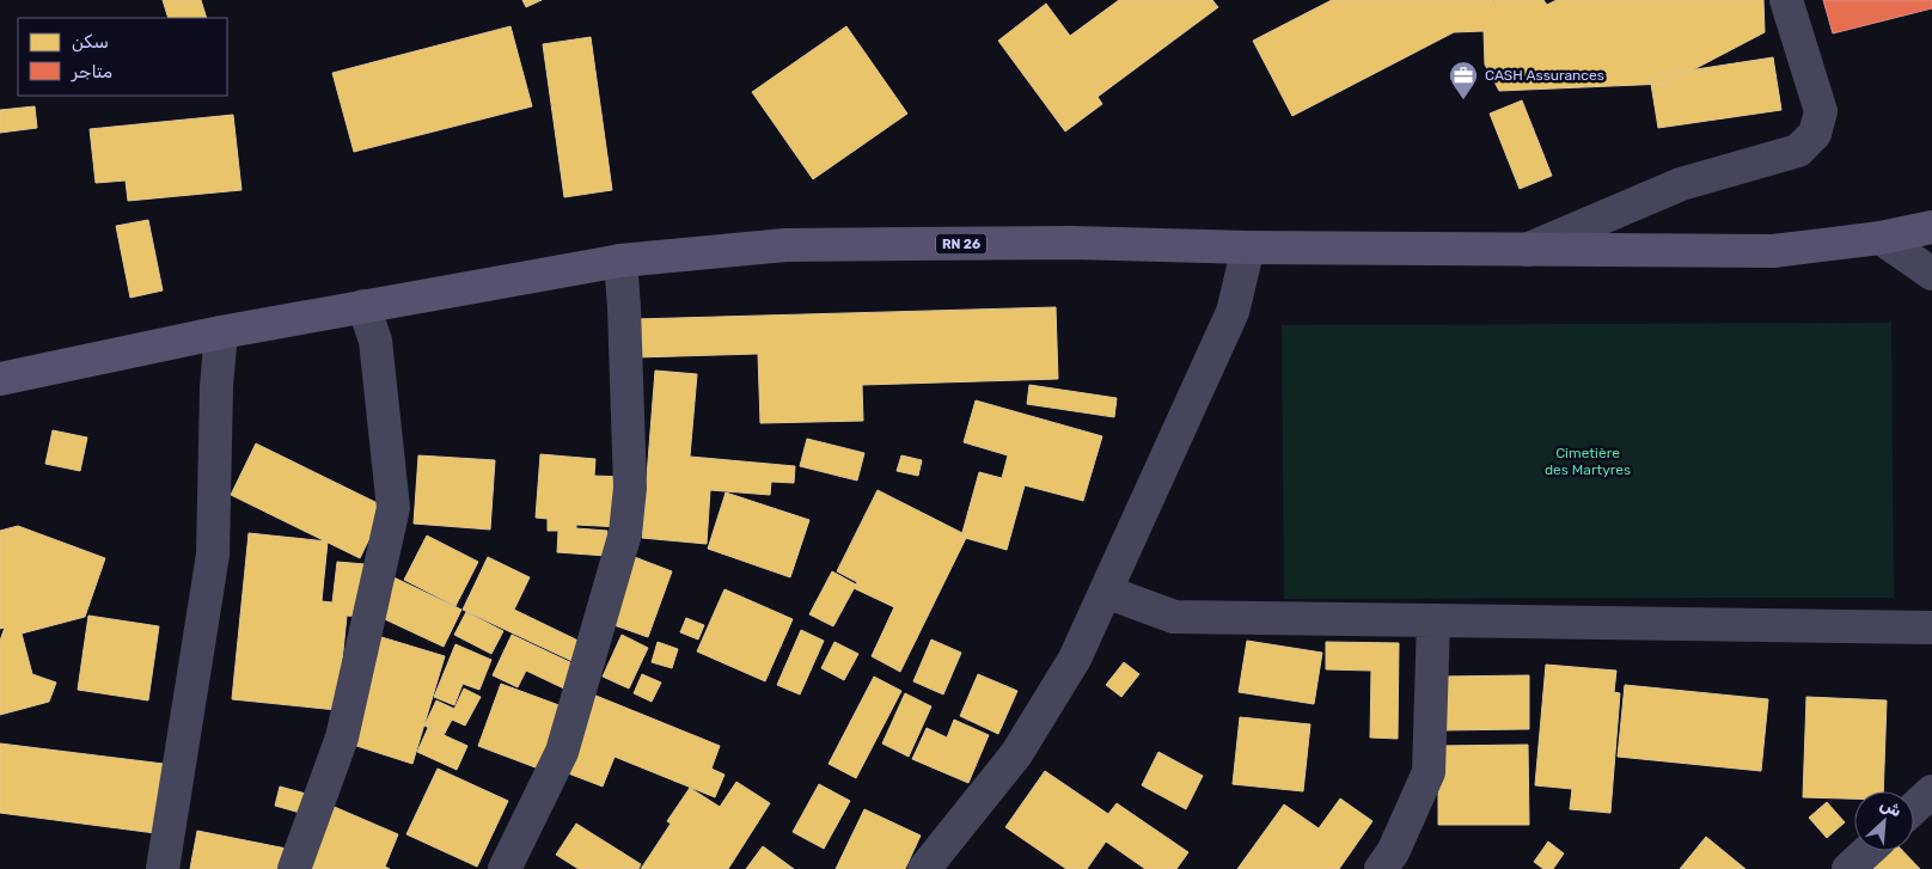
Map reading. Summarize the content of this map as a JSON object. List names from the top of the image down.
{
  "streets": {
    "main road": ["RN 26"]
  },
  "parks": ["Cimetière des Martyres"],
  "places": {
    "office": ["CASH Assurances"]
  },
  "legend": ["سكن", "متاجر"],
  "north": "top right"
}
